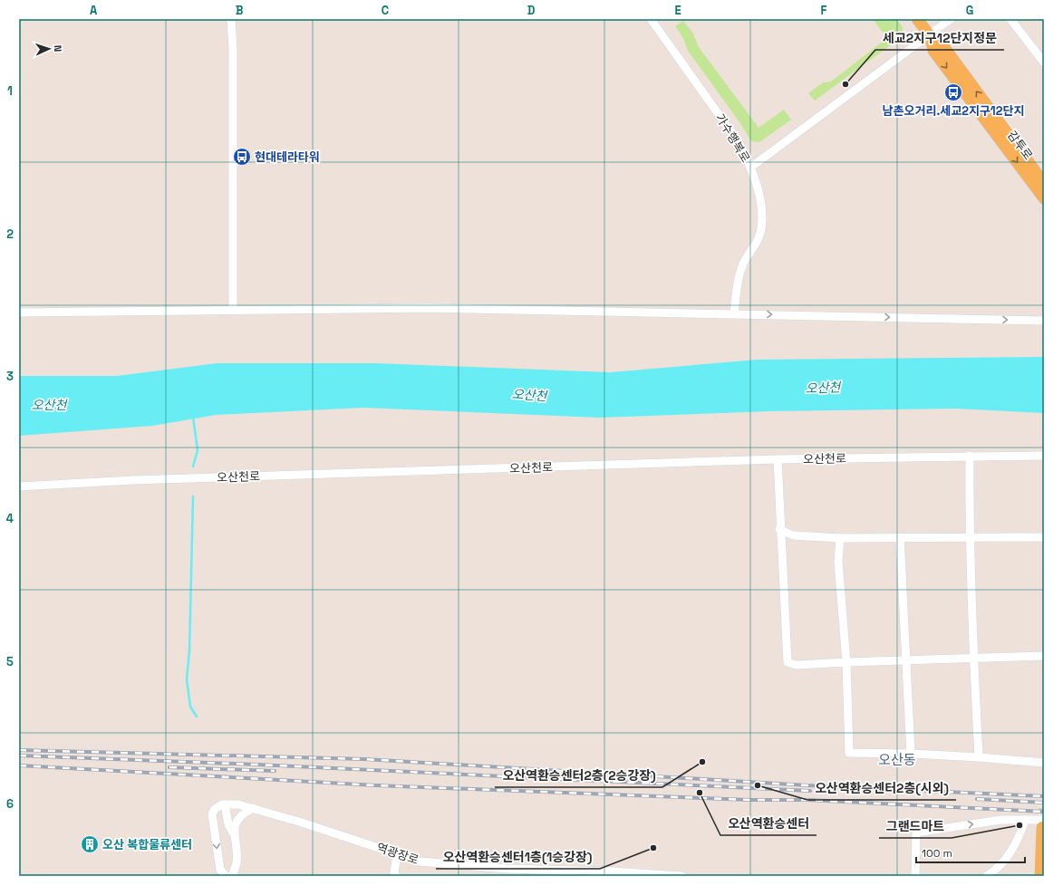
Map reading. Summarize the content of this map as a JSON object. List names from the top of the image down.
{
  "streets": {
    "main road": ["감투로"],
    "street": ["가수행복로", "오산천로", "역광장로"]
  },
  "districts": ["오산동"],
  "water": ["오산천"],
  "places": {
    "other": [
      "세교2지구12단지정문",
      "오산역환승센터2층(2승강장)",
      "오산역환승센터2층(시외)",
      "오산역환승센터",
      "그랜드마트",
      "오산역환승센터1층(1승강장)"
    ],
    "bus stop": ["남촌오거리.세교2지구12단지", "현대테라타워"],
    "building": ["오산 복합물류센터"]
  },
  "scale_bar": "100 m",
  "north": "right",
  "grid": {
    "columns": [
      "A",
      "B",
      "C",
      "D",
      "E",
      "F",
      "G"
    ],
    "rows": [
      "1",
      "2",
      "3",
      "4",
      "5",
      "6"
    ]
  }
}
